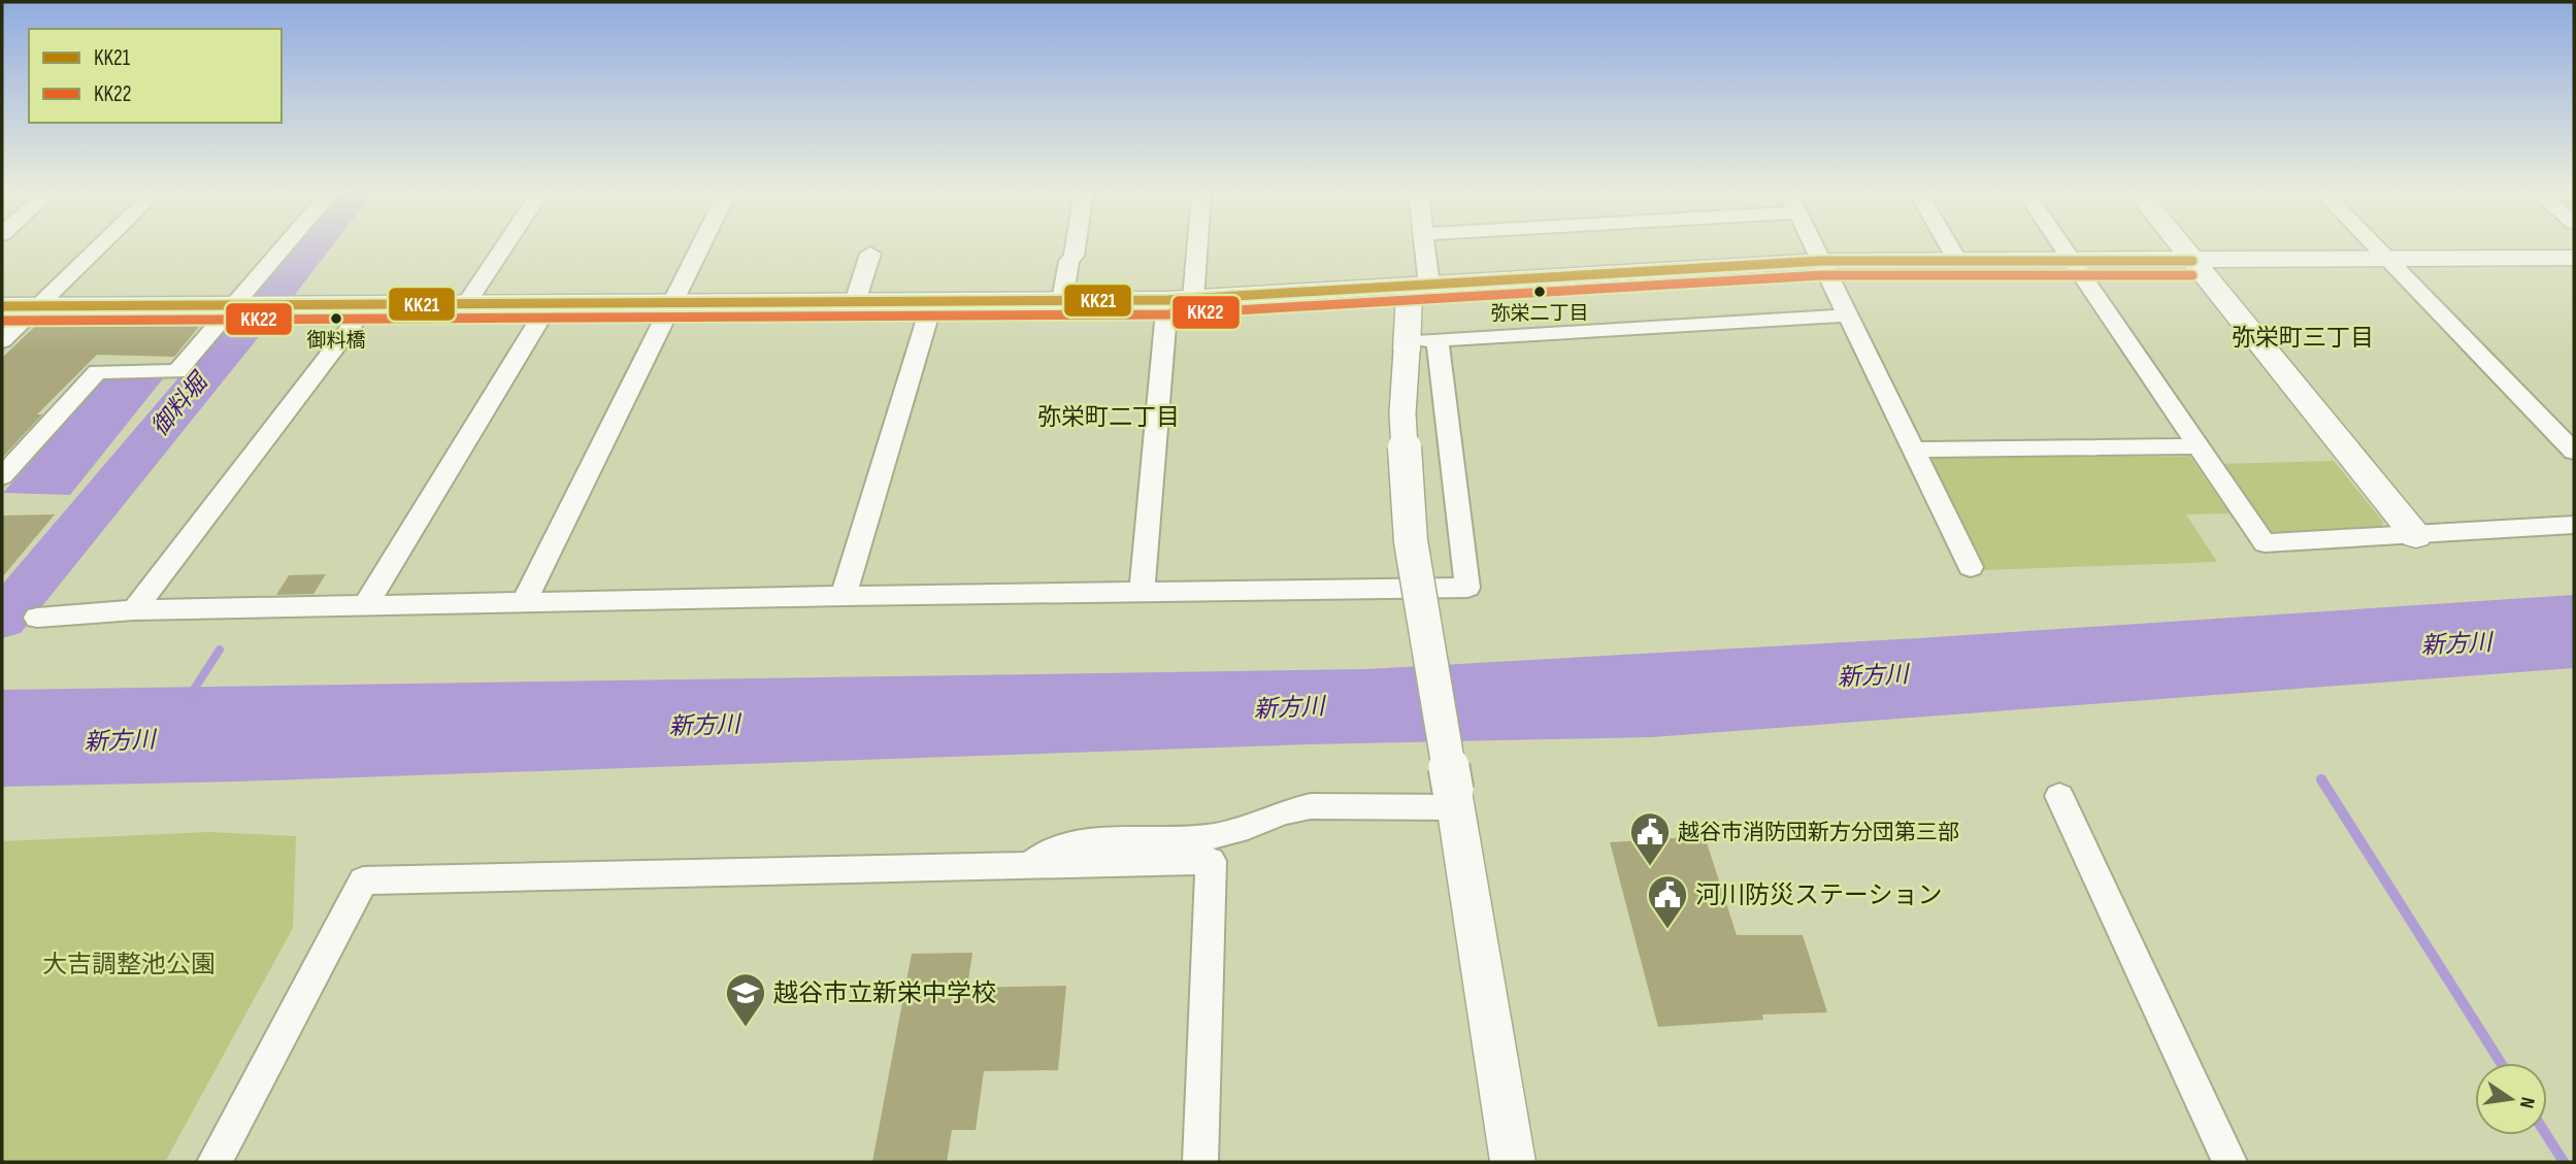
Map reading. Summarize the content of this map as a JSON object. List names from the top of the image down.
{
  "districts": ["弥栄町三丁目", "弥栄町二丁目"],
  "water": ["御料堀", "新方川"],
  "parks": ["大吉調整池公園"],
  "places": {
    "other": ["弥栄二丁目", "御料橋"],
    "public building": ["越谷市消防団新方分団第三部", "河川防災ステーション"],
    "school or university": ["越谷市立新栄中学校"]
  },
  "lines": ["transit line KK21", "transit line KK22"],
  "legend": ["KK21", "KK22"],
  "north": "right"
}
